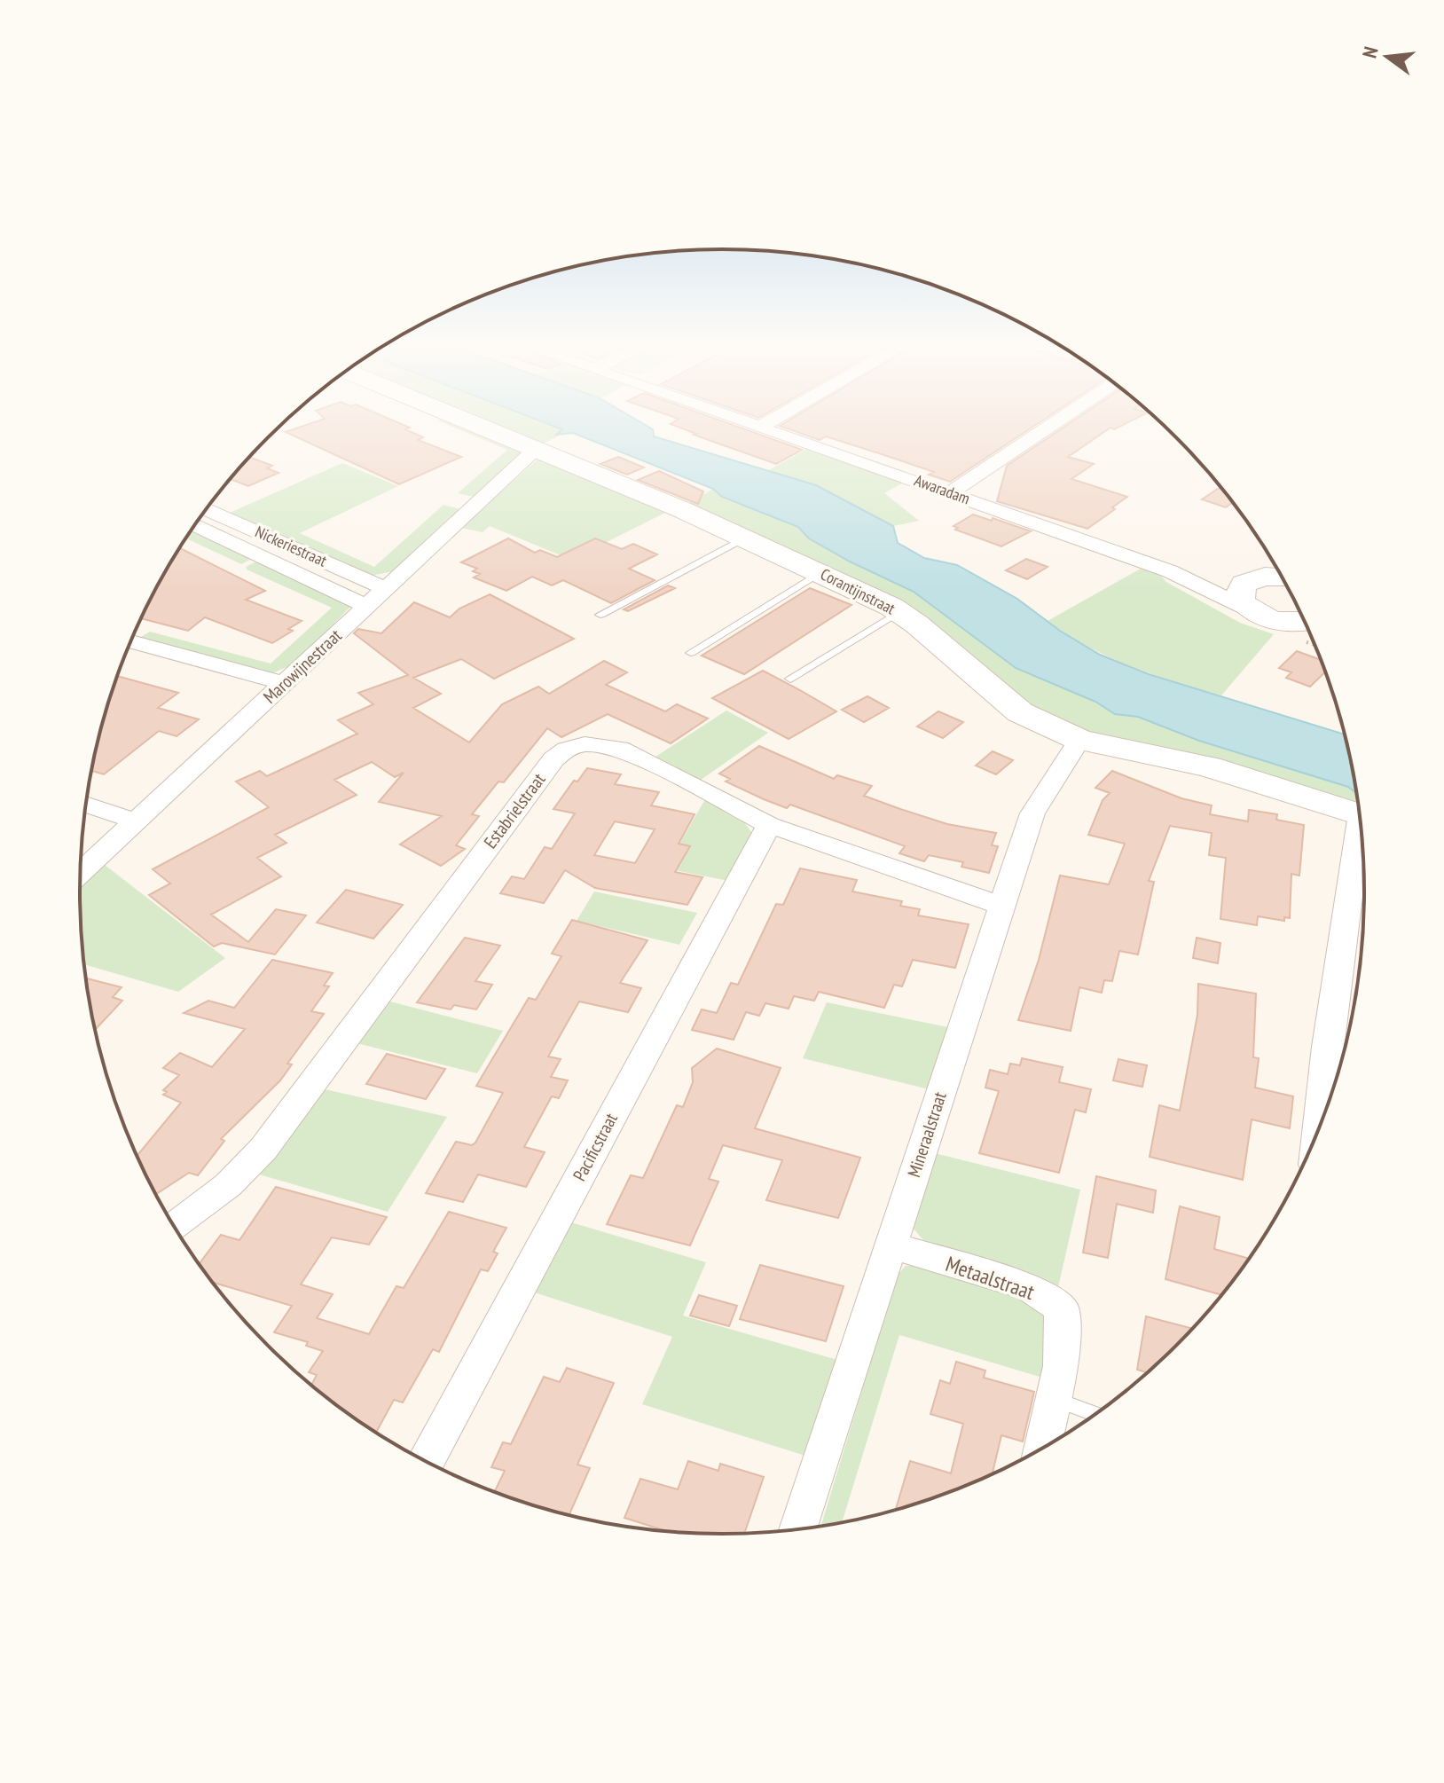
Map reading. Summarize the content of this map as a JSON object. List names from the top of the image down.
{
  "streets": {
    "street": [
      "Awaradam",
      "Nickeriestraat",
      "Corantijnstraat",
      "Marowijnestraat",
      "Estabrielstraat",
      "Mineraalstraat",
      "Pacificstraat",
      "Metaalstraat"
    ]
  },
  "crossings": [
    ["Nickeriestraat", "Marowijnestraat"],
    ["Corantijnstraat", "Marowijnestraat"],
    ["Corantijnstraat", "Mineraalstraat"],
    ["Estabrielstraat", "Mineraalstraat"],
    ["Estabrielstraat", "Pacificstraat"],
    ["Mineraalstraat", "Metaalstraat"]
  ],
  "north": "left"
}
